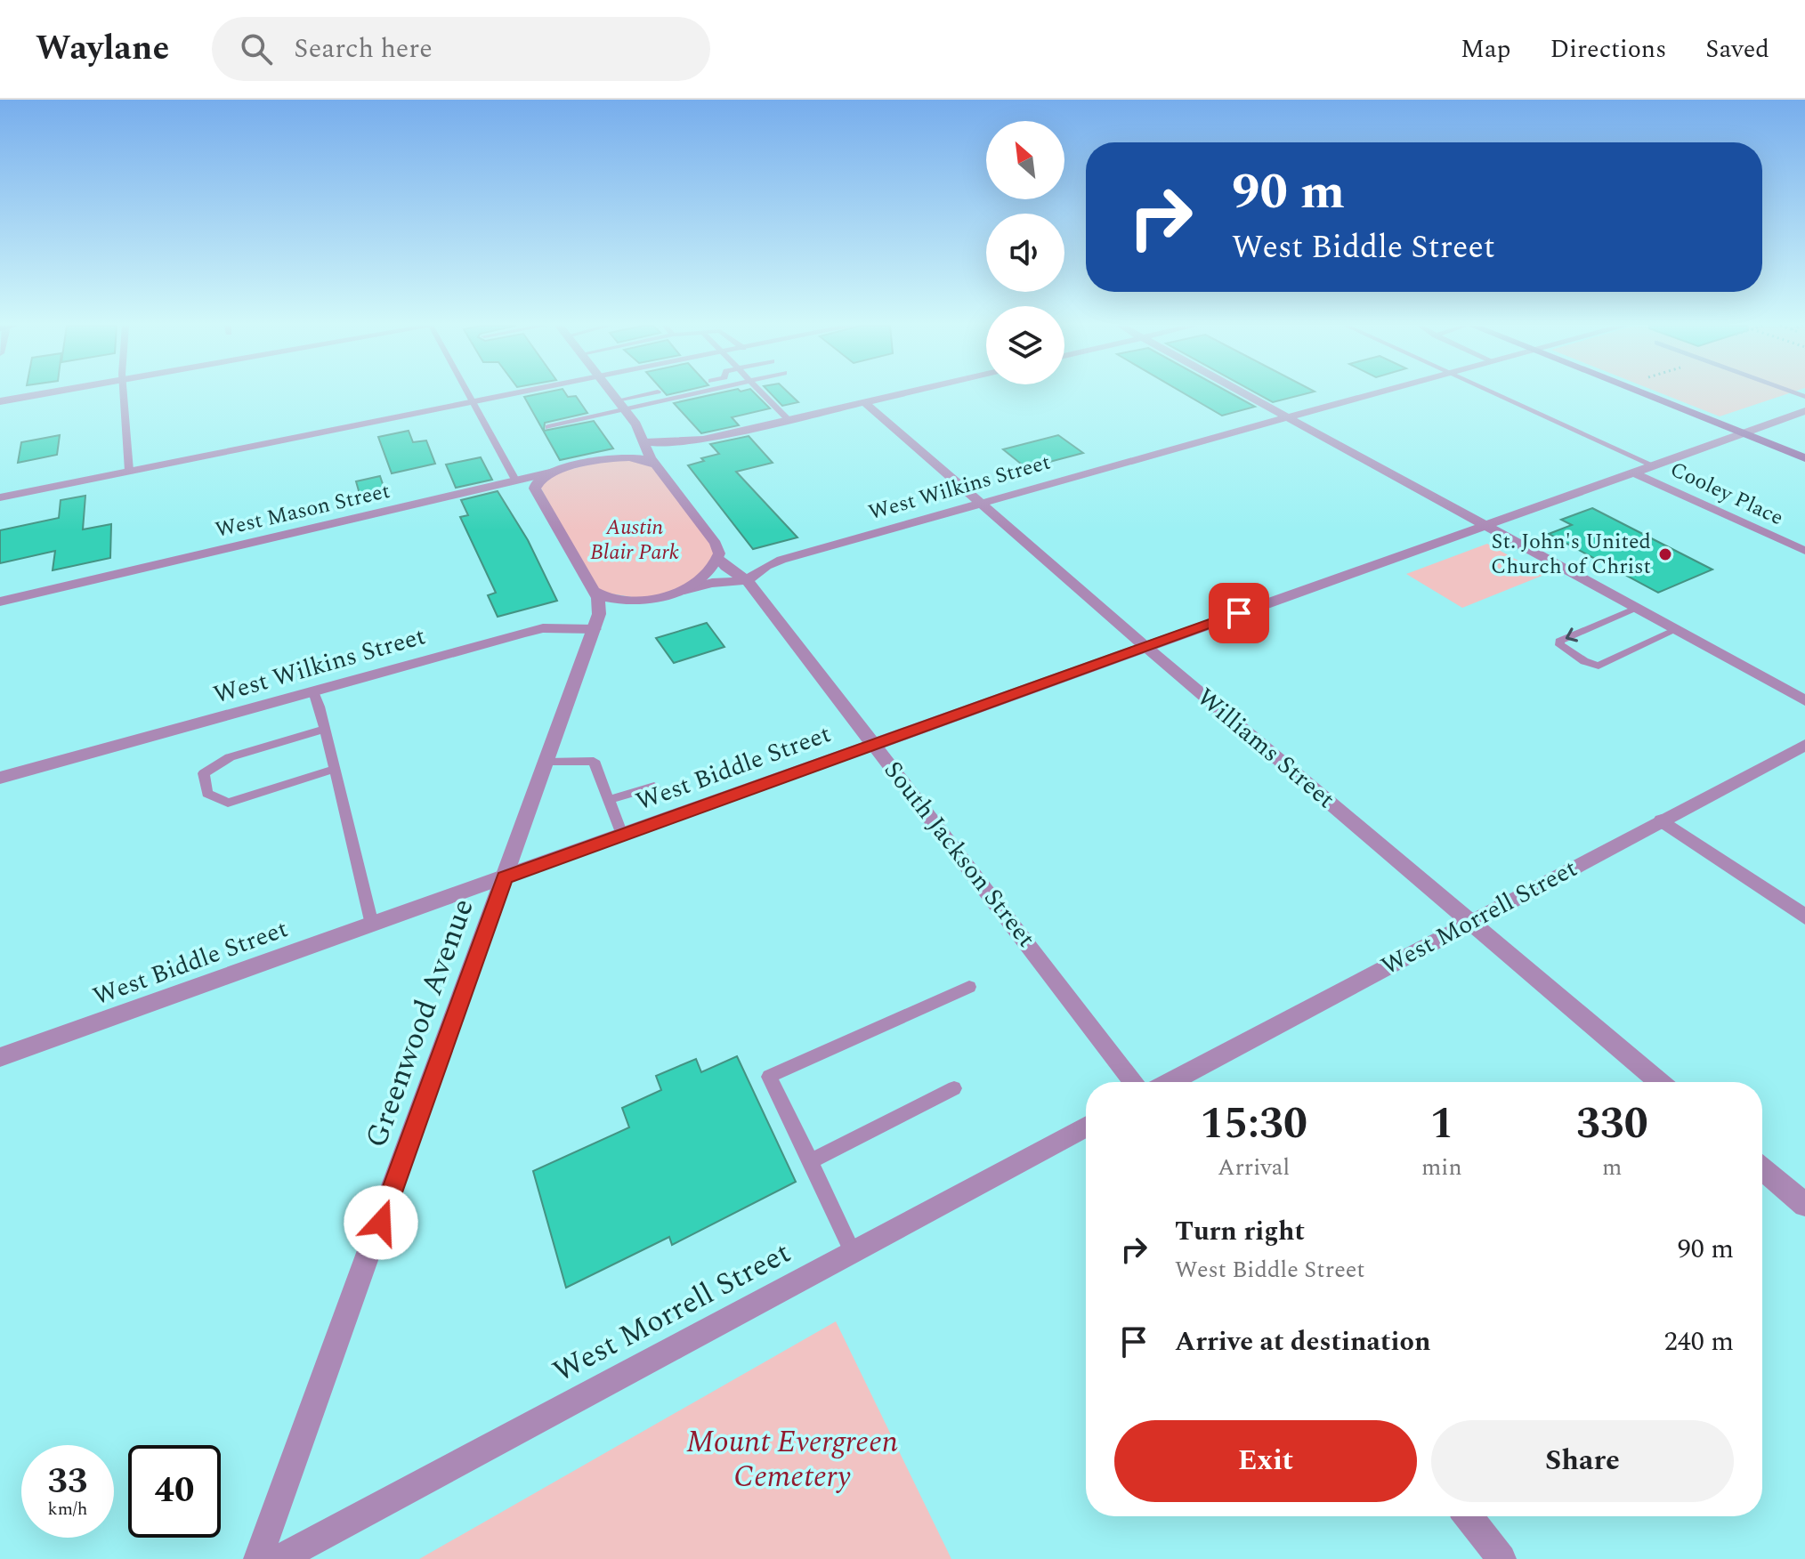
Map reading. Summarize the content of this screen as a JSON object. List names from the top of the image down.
{
  "streets": {
    "street": [
      "West Wilkins Street",
      "Cooley Place",
      "West Mason Street",
      "Williams Street",
      "West Biddle Street",
      "South Jackson Street",
      "West Morrell Street",
      "Greenwood Avenue"
    ]
  },
  "crossings": [
    ["West Wilkins Street", "West Mason Street"],
    ["West Wilkins Street", "Williams Street"],
    ["West Wilkins Street", "South Jackson Street"],
    ["West Wilkins Street", "Greenwood Avenue"],
    ["Cooley Place", "West Biddle Street"],
    ["West Mason Street", "Williams Street"],
    ["West Mason Street", "South Jackson Street"],
    ["West Mason Street", "Greenwood Avenue"],
    ["Williams Street", "West Biddle Street"],
    ["Williams Street", "West Morrell Street"],
    ["West Biddle Street", "South Jackson Street"],
    ["West Biddle Street", "Greenwood Avenue"],
    ["South Jackson Street", "Greenwood Avenue"]
  ],
  "parks": ["Austin Blair Park", "Mount Evergreen Cemetery"],
  "places": ["St. John's United Church of Christ"],
  "north": "top left",
  "page": {
    "header": "Waylane",
    "search": "Search here",
    "nav": ["Map", "Directions", "Saved"],
    "turn": ["90 m", "West Biddle Street"],
    "eta": [
      "15:30",
      "Arrival",
      "1",
      "min",
      "330",
      "m"
    ],
    "list": [
      {
        "name": "Turn right",
        "note": "West Biddle Street",
        "value": "90 m"
      },
      {
        "name": "Arrive at destination",
        "value": "240 m"
      }
    ],
    "buttons": ["Exit", "Share"],
    "speed": "33 km/h",
    "limit": "40"
  }
}
